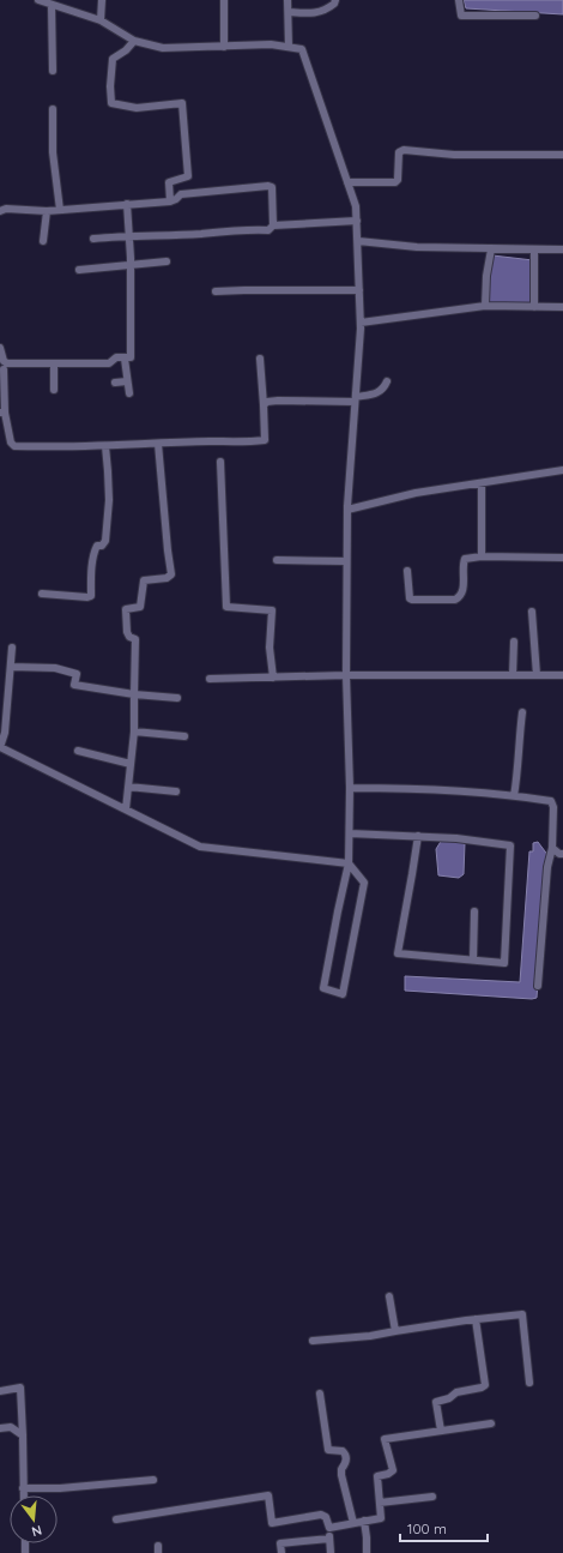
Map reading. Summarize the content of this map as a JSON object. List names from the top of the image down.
{
  "scale_bar": "100 m",
  "north": "bottom"
}
